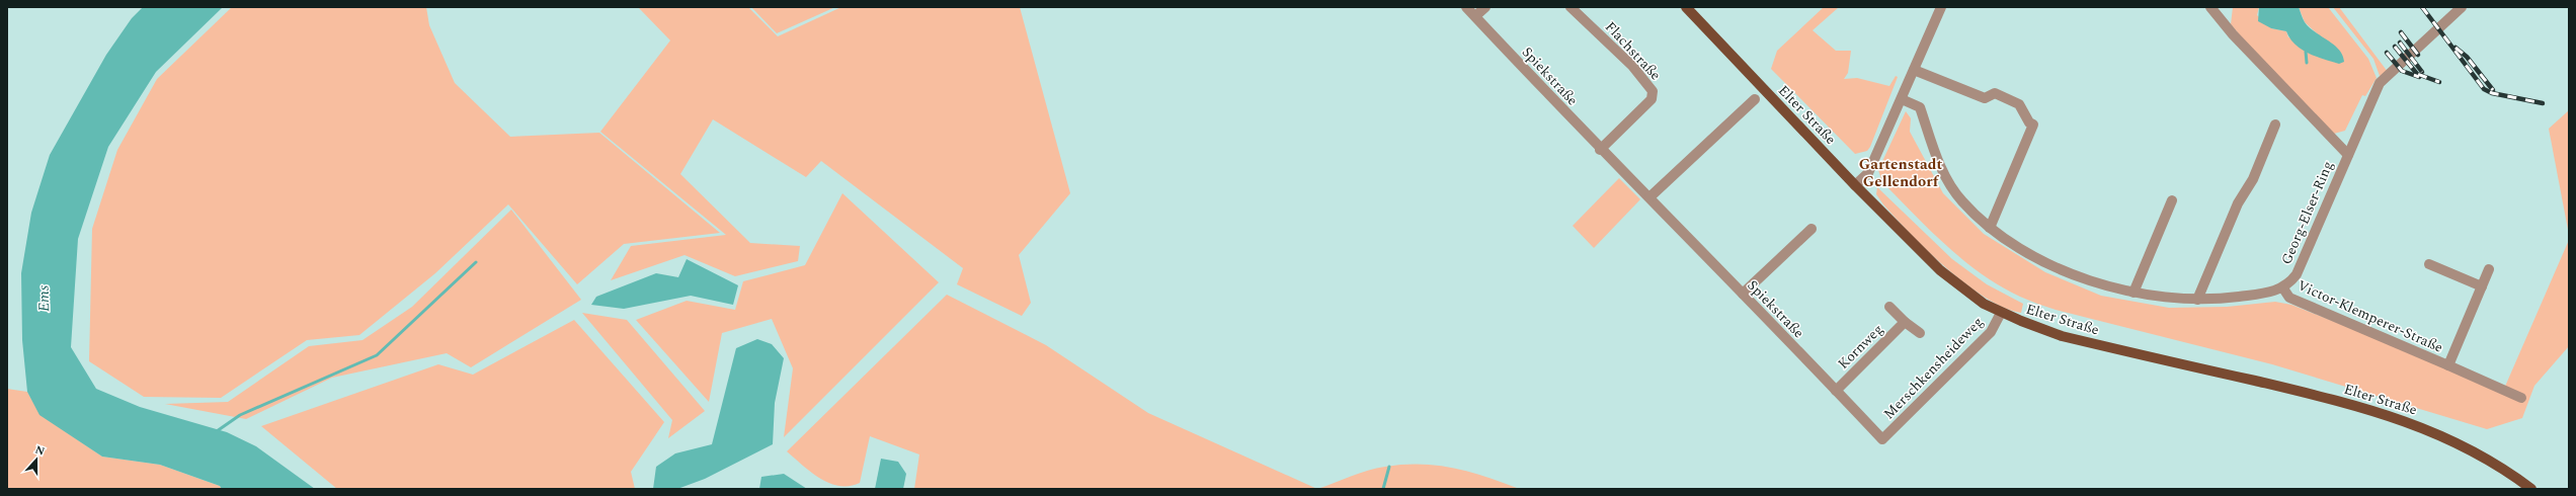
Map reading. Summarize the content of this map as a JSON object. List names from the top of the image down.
{
  "streets": {
    "main road": ["Elter Straße"],
    "street": [
      "Flachstraße",
      "Spiekstraße",
      "Georg-Elser-Ring",
      "Victor-Klemperer-Straße",
      "Kornweg",
      "Merschkensheideweg"
    ]
  },
  "crossings": [
    ["Flachstraße", "Spiekstraße"],
    ["Spiekstraße", "Kornweg"],
    ["Spiekstraße", "Merschkensheideweg"],
    ["Elter Straße", "Merschkensheideweg"],
    ["Georg-Elser-Ring", "Victor-Klemperer-Straße"]
  ],
  "districts": ["Gartenstadt Gellendorf"],
  "water": ["Ems"],
  "north": "top"
}
